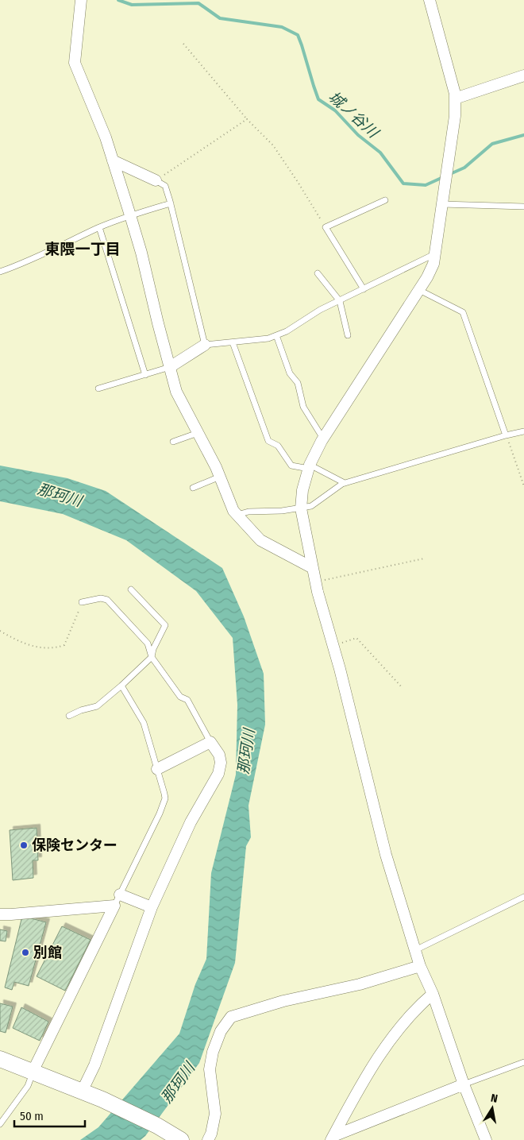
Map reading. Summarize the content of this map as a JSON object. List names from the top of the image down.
{
  "districts": ["東隈一丁目"],
  "water": ["城ノ谷川", "那珂川"],
  "places": ["保険センター", "別館"],
  "scale_bar": "50 m",
  "north": "top"
}
